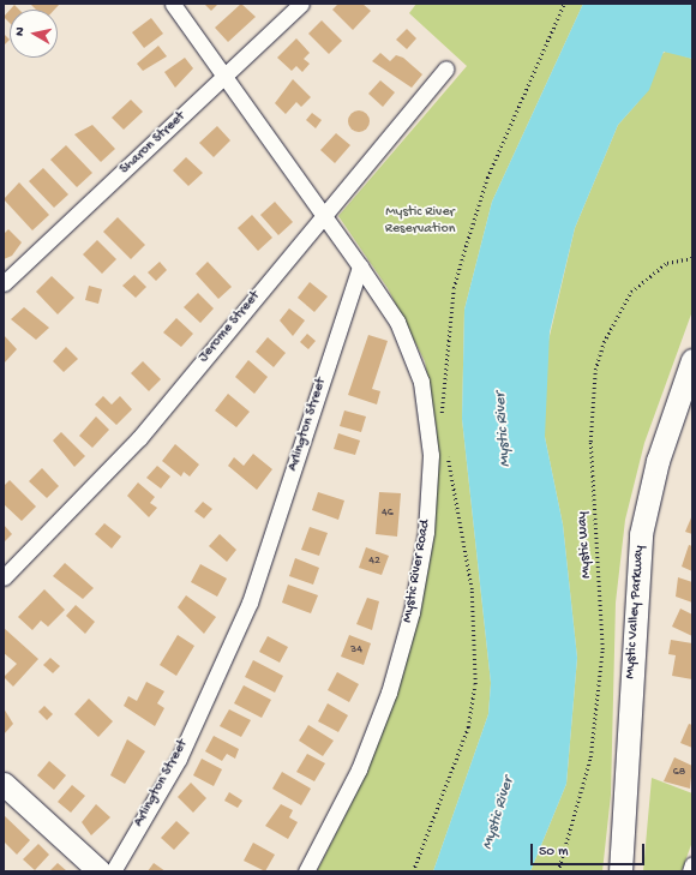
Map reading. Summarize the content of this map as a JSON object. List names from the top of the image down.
{
  "streets": {
    "main road": ["Mystic Valley Parkway"],
    "street": [
      "Sharon Street",
      "Jerome Street",
      "Arlington Street",
      "Mystic River Road"
    ],
    "path": ["Mystic Way"]
  },
  "crossings": [
    ["Arlington Street", "Mystic River Road"]
  ],
  "water": ["Mystic River"],
  "parks": ["Mystic River Reservation"],
  "house_numbers": [
    "46",
    "42",
    "34",
    "68"
  ],
  "scale_bar": "50 m",
  "north": "left"
}
